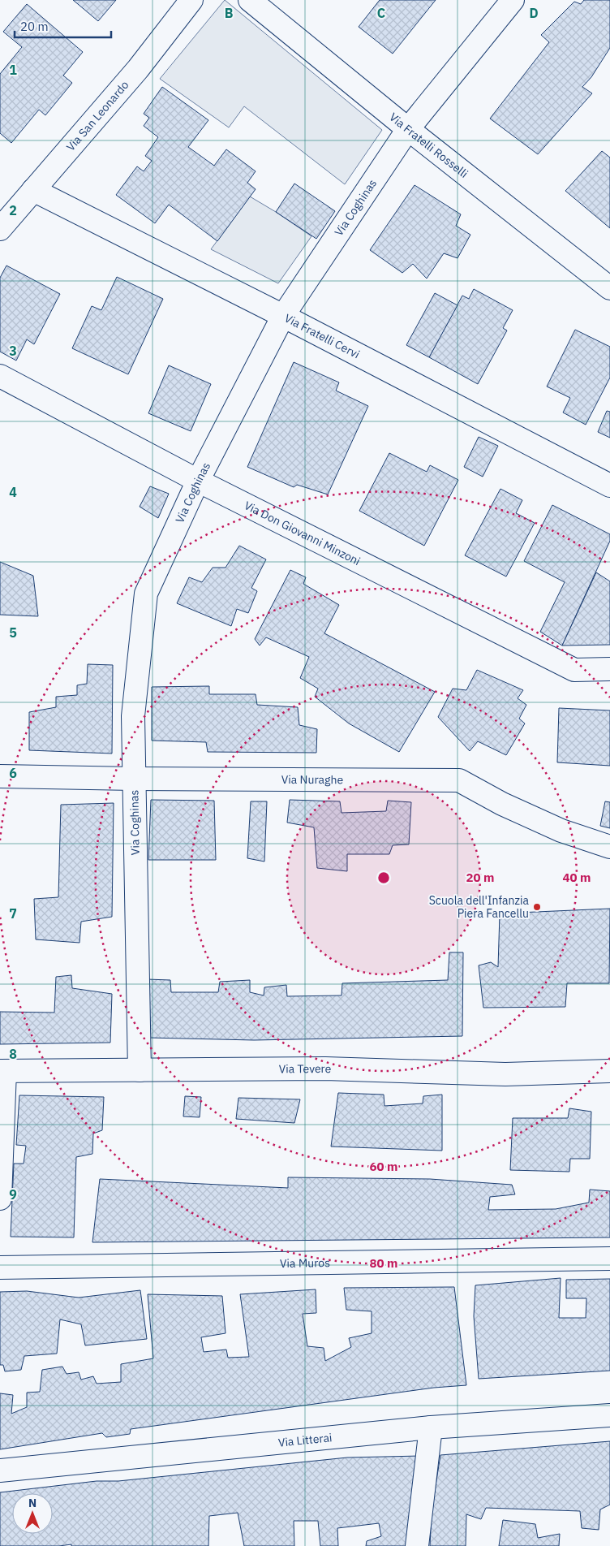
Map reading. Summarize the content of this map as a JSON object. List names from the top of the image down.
{
  "streets": {
    "street": [
      "Via San Leonardo",
      "Via Fratelli Rosselli",
      "Via Coghinas",
      "Via Fratelli Cervi",
      "Via Don Giovanni Minzoni",
      "Via Nuraghe",
      "Via Tevere",
      "Via Muros",
      "Via Litterai"
    ]
  },
  "crossings": [
    ["Via San Leonardo", "Via Fratelli Cervi"],
    ["Via Fratelli Rosselli", "Via Coghinas"],
    ["Via Coghinas", "Via Fratelli Cervi"],
    ["Via Coghinas", "Via Don Giovanni Minzoni"],
    ["Via Coghinas", "Via Nuraghe"],
    ["Via Coghinas", "Via Tevere"]
  ],
  "places": ["Scuola dell'Infanzia Piera Fancellu"],
  "scale_bar": "20 m",
  "north": "top",
  "grid": {
    "columns": ["B", "C", "D"],
    "rows": [
      "1",
      "2",
      "3",
      "4",
      "5",
      "6",
      "7",
      "8",
      "9"
    ]
  },
  "rings": [
    "20 m",
    "40 m",
    "60 m",
    "80 m"
  ]
}
